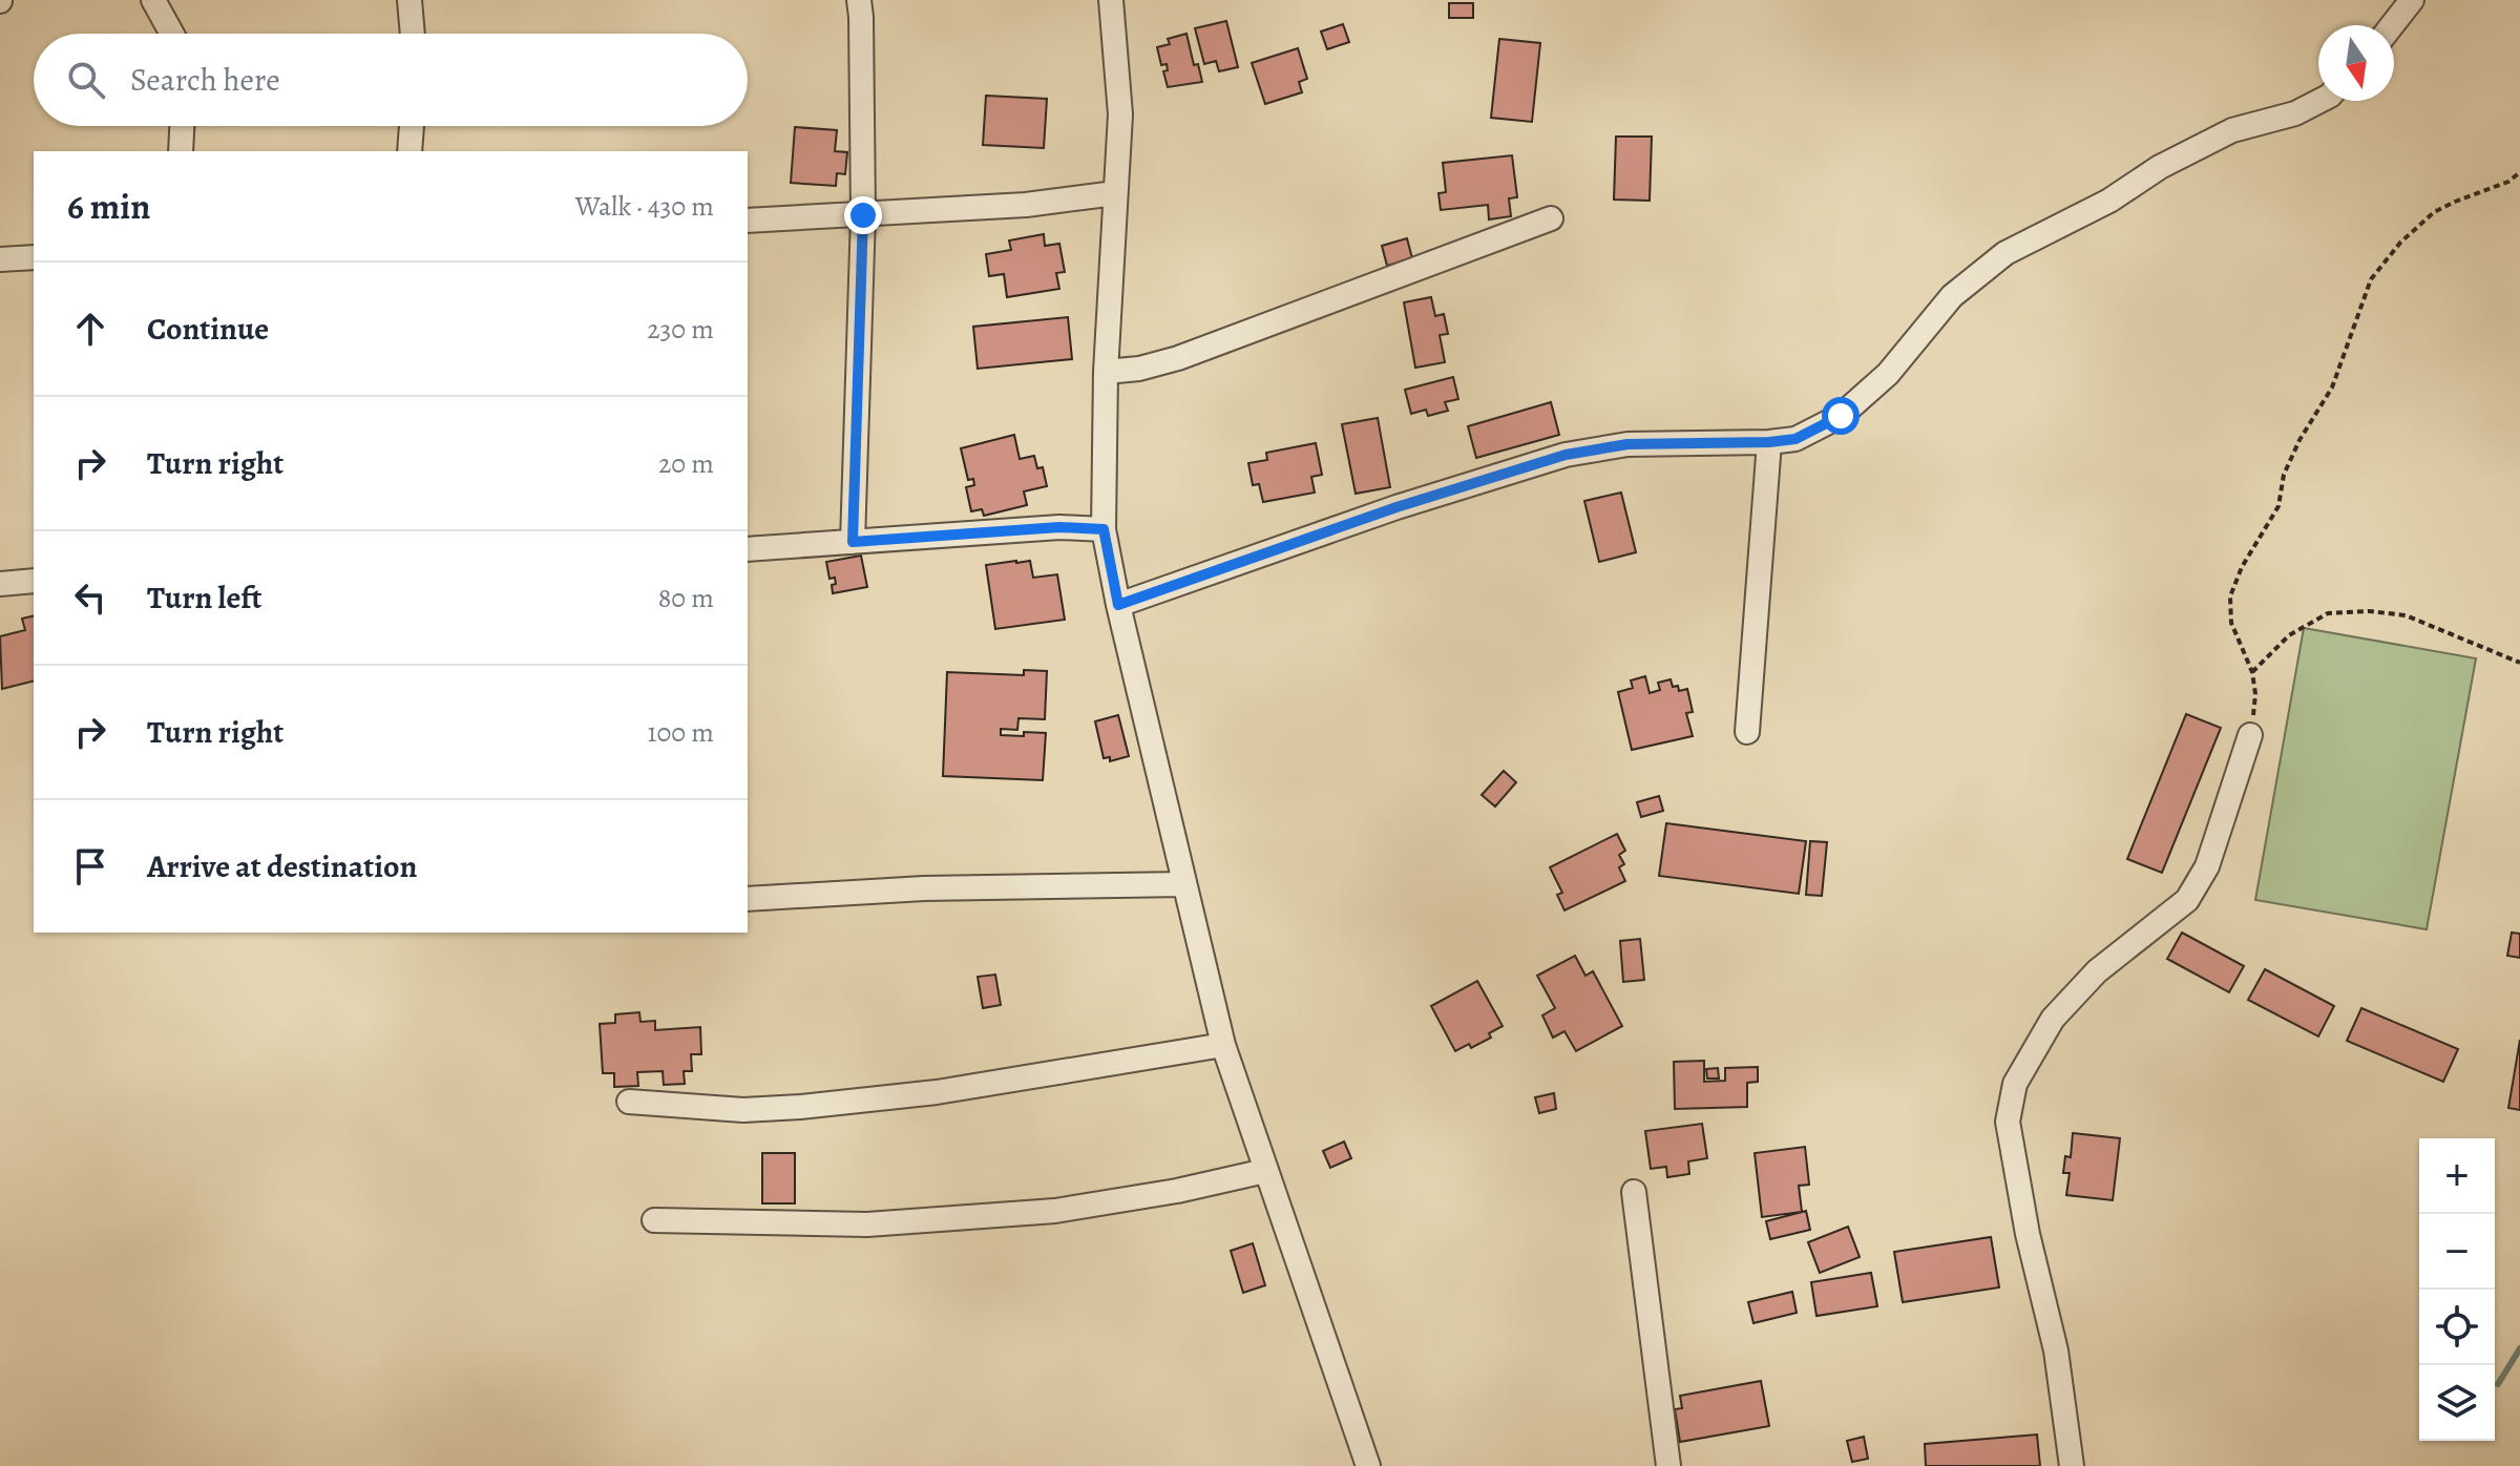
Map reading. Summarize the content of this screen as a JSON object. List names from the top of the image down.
{
  "north": "bottom",
  "page": {
    "search": "Search here",
    "heading": ["6 min", "Walk · 430 m"],
    "list": [
      ["Continue", "230 m"],
      ["Turn right", "20 m"],
      ["Turn left", "80 m"],
      ["Turn right", "100 m"],
      "Arrive at destination"
    ],
    "map_buttons": ["+", "−"]
  }
}
